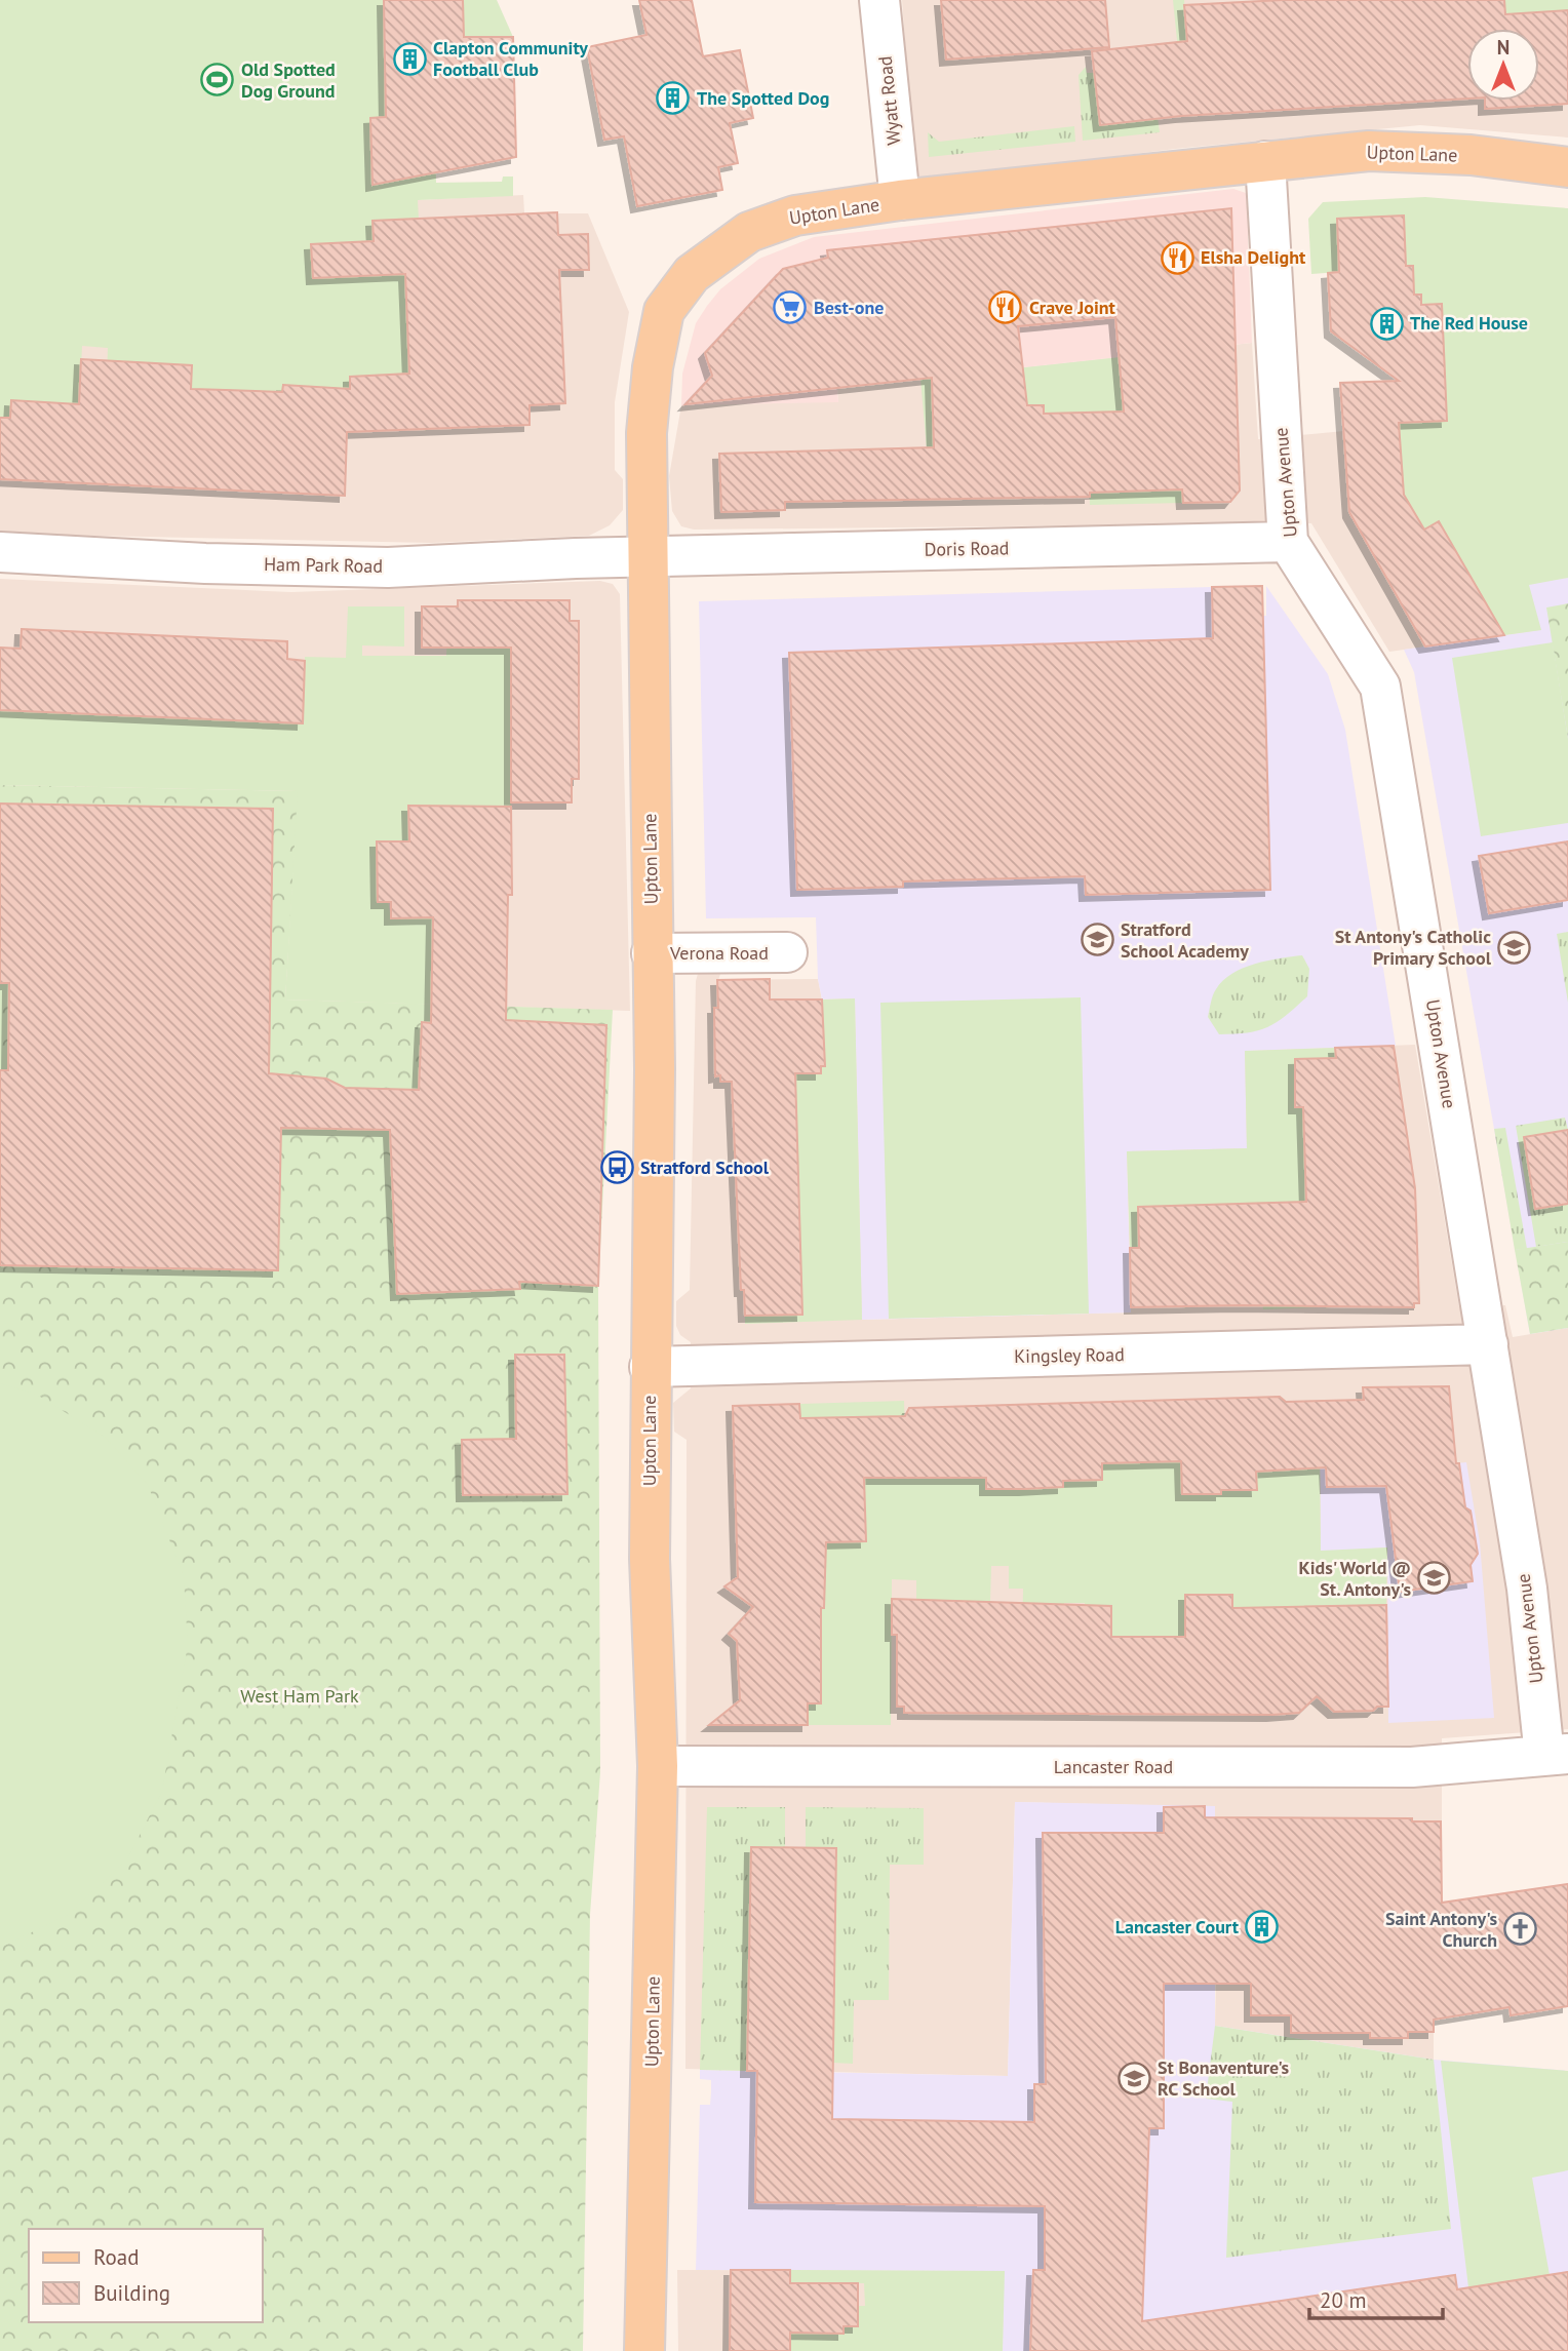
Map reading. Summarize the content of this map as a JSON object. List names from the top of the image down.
{
  "streets": {
    "main road": ["Upton Lane"],
    "street": [
      "Wyatt Road",
      "Upton Avenue",
      "Doris Road",
      "Ham Park Road",
      "Verona Road",
      "Kingsley Road",
      "Lancaster Road"
    ]
  },
  "crossings": [
    ["Wyatt Road", "Upton Lane"],
    ["Upton Lane", "Upton Avenue"],
    ["Upton Lane", "Doris Road"],
    ["Upton Lane", "Ham Park Road"],
    ["Upton Lane", "Verona Road"],
    ["Upton Lane", "Kingsley Road"],
    ["Upton Lane", "Lancaster Road"],
    ["Upton Avenue", "Doris Road"],
    ["Upton Avenue", "Kingsley Road"],
    ["Upton Avenue", "Lancaster Road"],
    ["Doris Road", "Ham Park Road"]
  ],
  "parks": ["West Ham Park"],
  "places": {
    "building": [
      "Clapton Community Football Club",
      "The Spotted Dog",
      "The Red House",
      "Lancaster Court"
    ],
    "sports": ["Old Spotted Dog Ground"],
    "restaurant": ["Elsha Delight", "Crave Joint"],
    "supermarket": ["Best-one"],
    "school or university": [
      "Stratford School Academy",
      "St Antony's Catholic Primary School",
      "Kids' World @ St. Antony's",
      "St Bonaventure's RC School"
    ],
    "bus stop": ["Stratford School"],
    "church": ["Saint Antony's Church"]
  },
  "legend": ["Road", "Building"],
  "scale_bar": "20 m",
  "north": "top"
}
